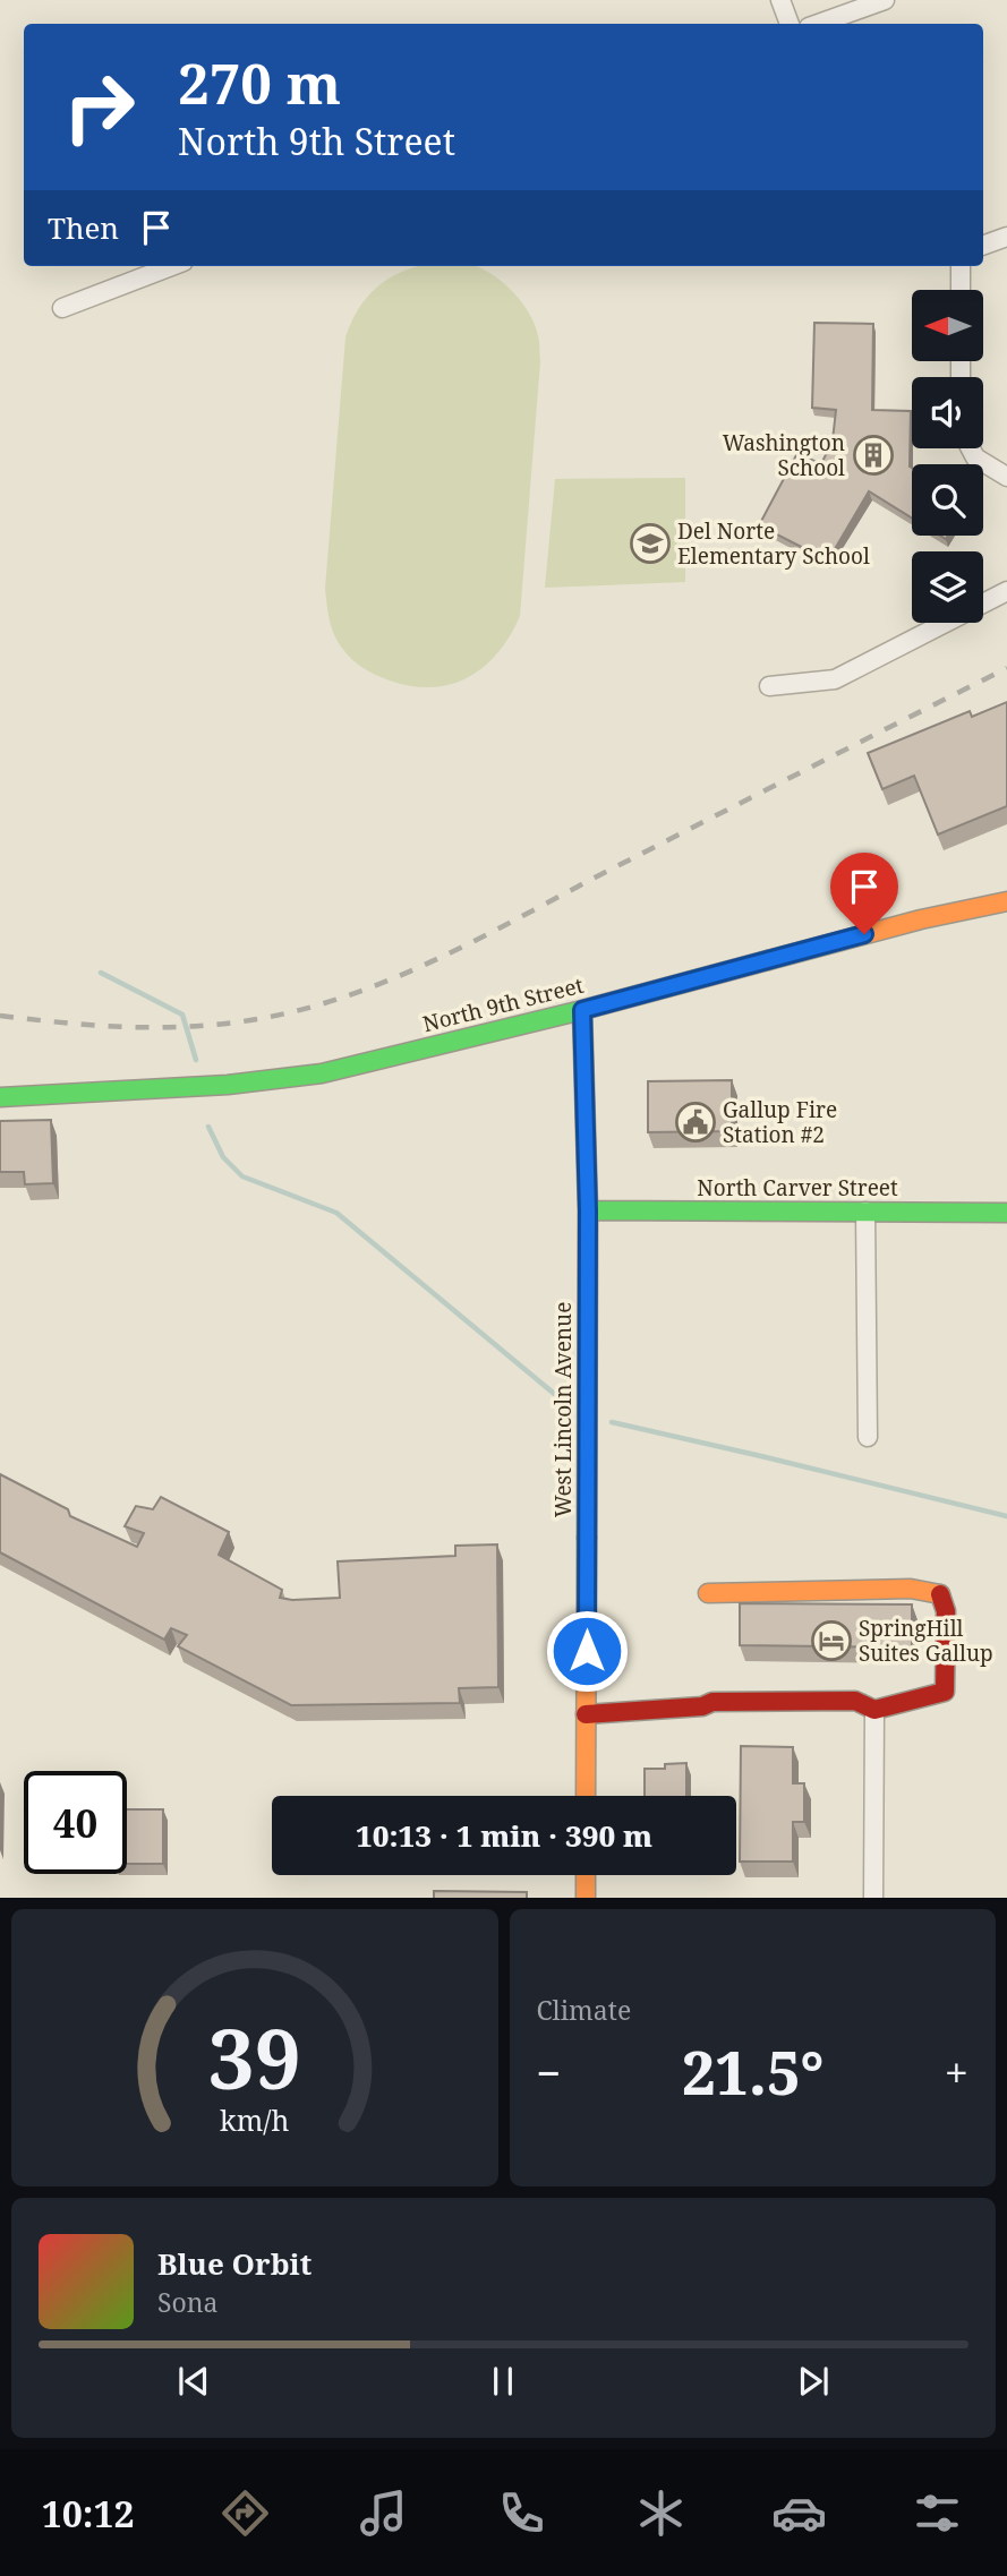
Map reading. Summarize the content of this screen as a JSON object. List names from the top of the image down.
{
  "streets": {
    "street": ["North 9th Street", "North Carver Street", "West Lincoln Avenue"]
  },
  "crossings": [
    ["North 9th Street", "West Lincoln Avenue"],
    ["North Carver Street", "West Lincoln Avenue"]
  ],
  "places": {
    "building": ["Washington School"],
    "school or university": ["Del Norte Elementary School"],
    "public building": ["Gallup Fire Station #2"],
    "hotel": ["SpringHill Suites Gallup"]
  },
  "north": "left",
  "page": {
    "turn": ["270 m", "North 9th Street"],
    "then": "Then",
    "limit": "40",
    "trip": "10:13 · 1 min · 390 m",
    "tile": "Climate",
    "heat": ["−", "21.5°", "+"],
    "song": ["Blue Orbit", "Sona"],
    "tabs": "10:12",
    "gauge": ["39", "km/h"]
  }
}
